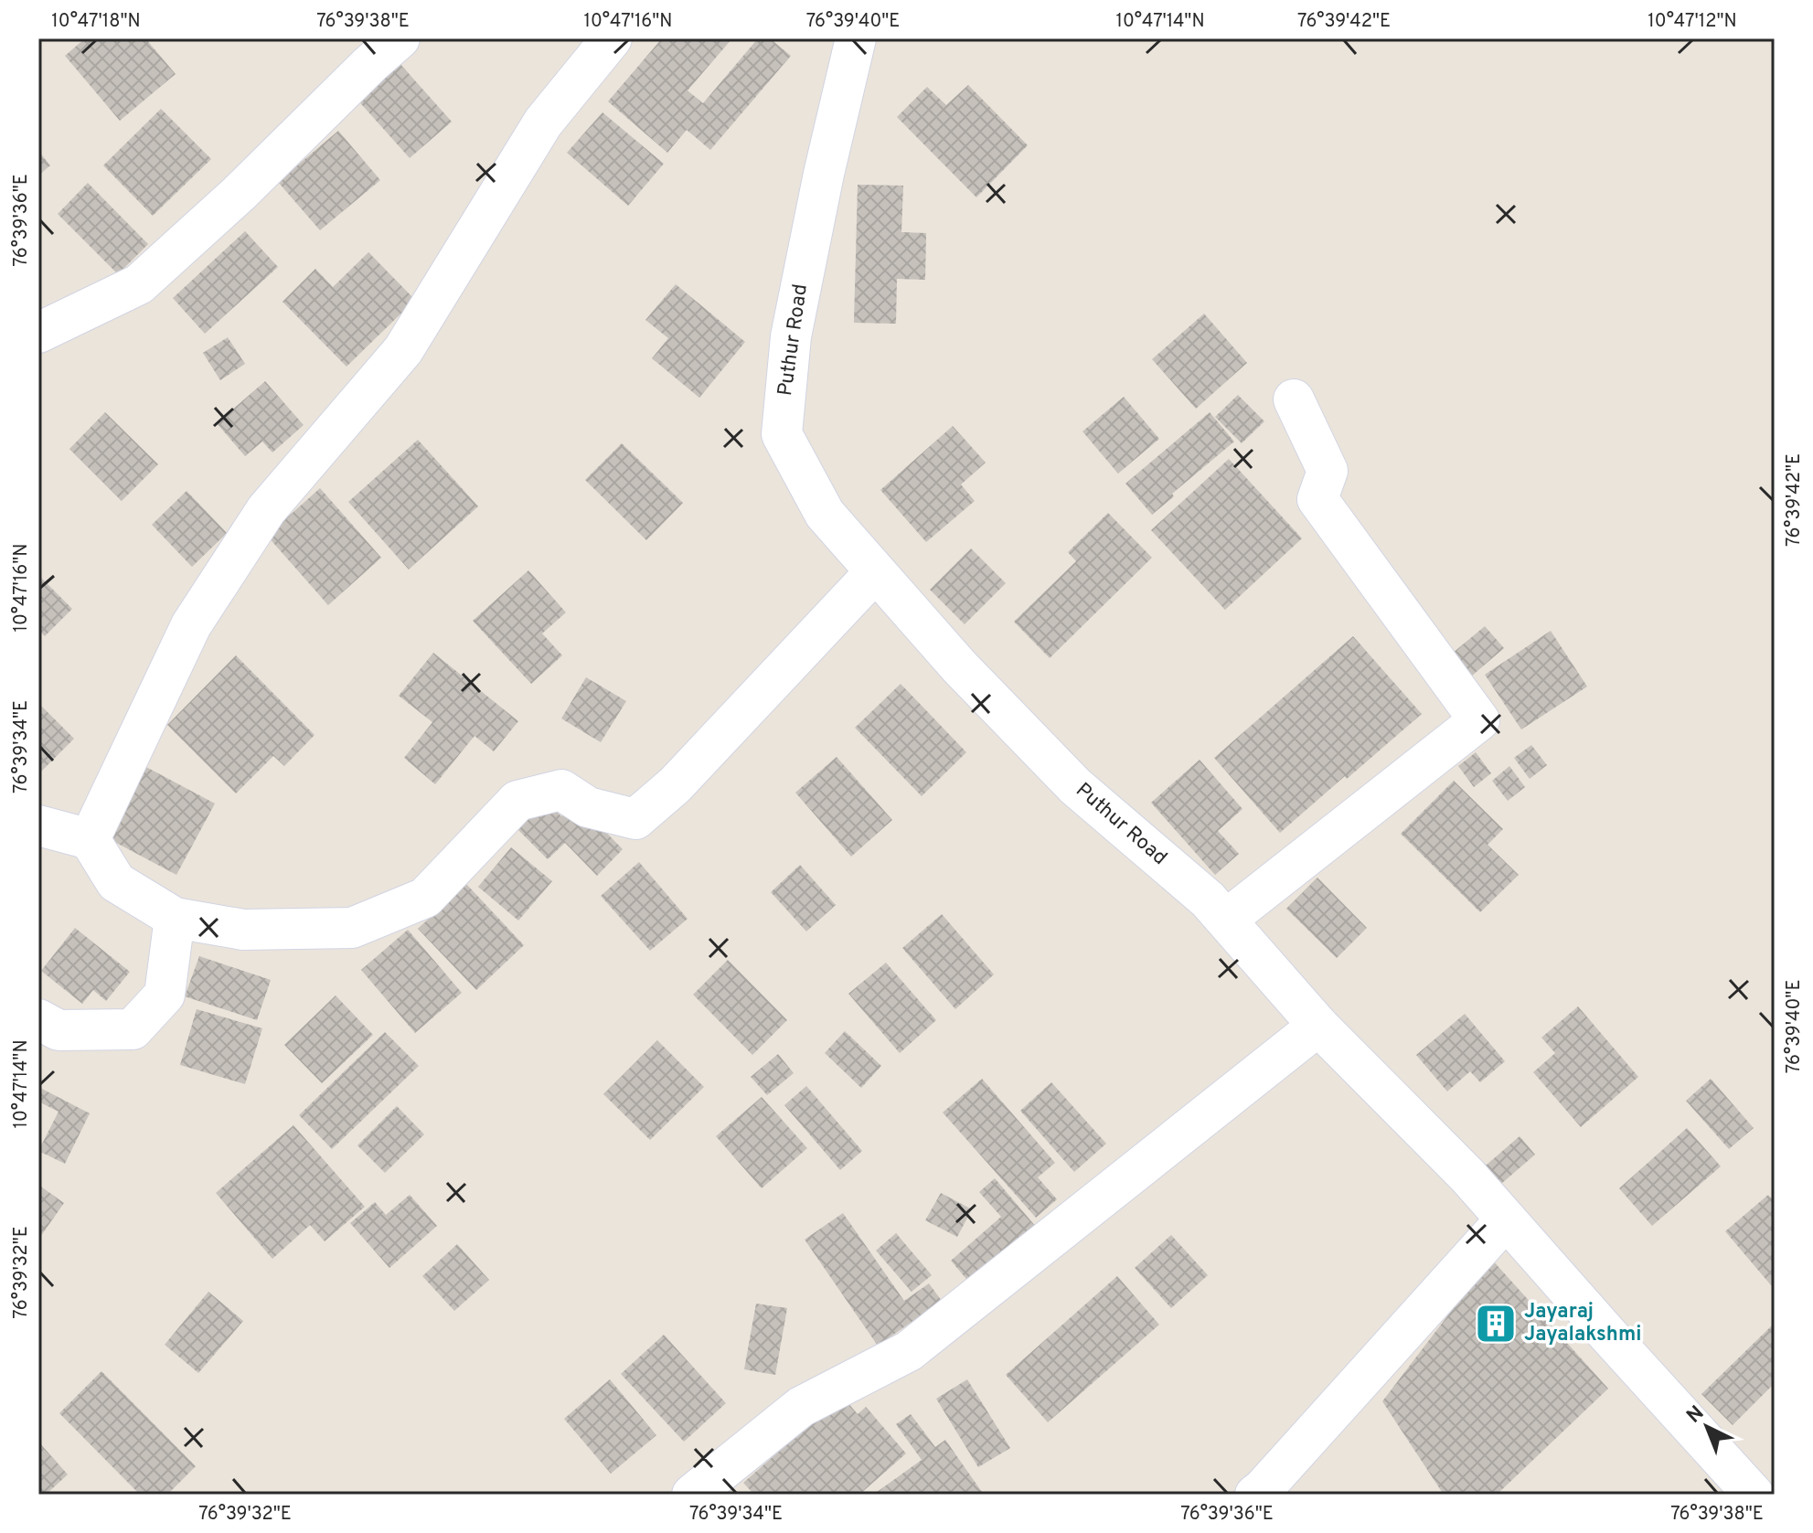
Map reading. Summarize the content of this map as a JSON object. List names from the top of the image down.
{
  "streets": {
    "street": ["Puthur Road"]
  },
  "places": {
    "building": ["Jayaraj Jayalakshmi"]
  },
  "north": "top left",
  "coordinates": [
    "10°47'18\"N",
    "76°39'38\"E",
    "10°47'16\"N",
    "76°39'40\"E",
    "10°47'14\"N",
    "76°39'42\"E",
    "10°47'12\"N",
    "76°39'36\"E",
    "76°39'34\"E",
    "76°39'32\"E"
  ]
}
